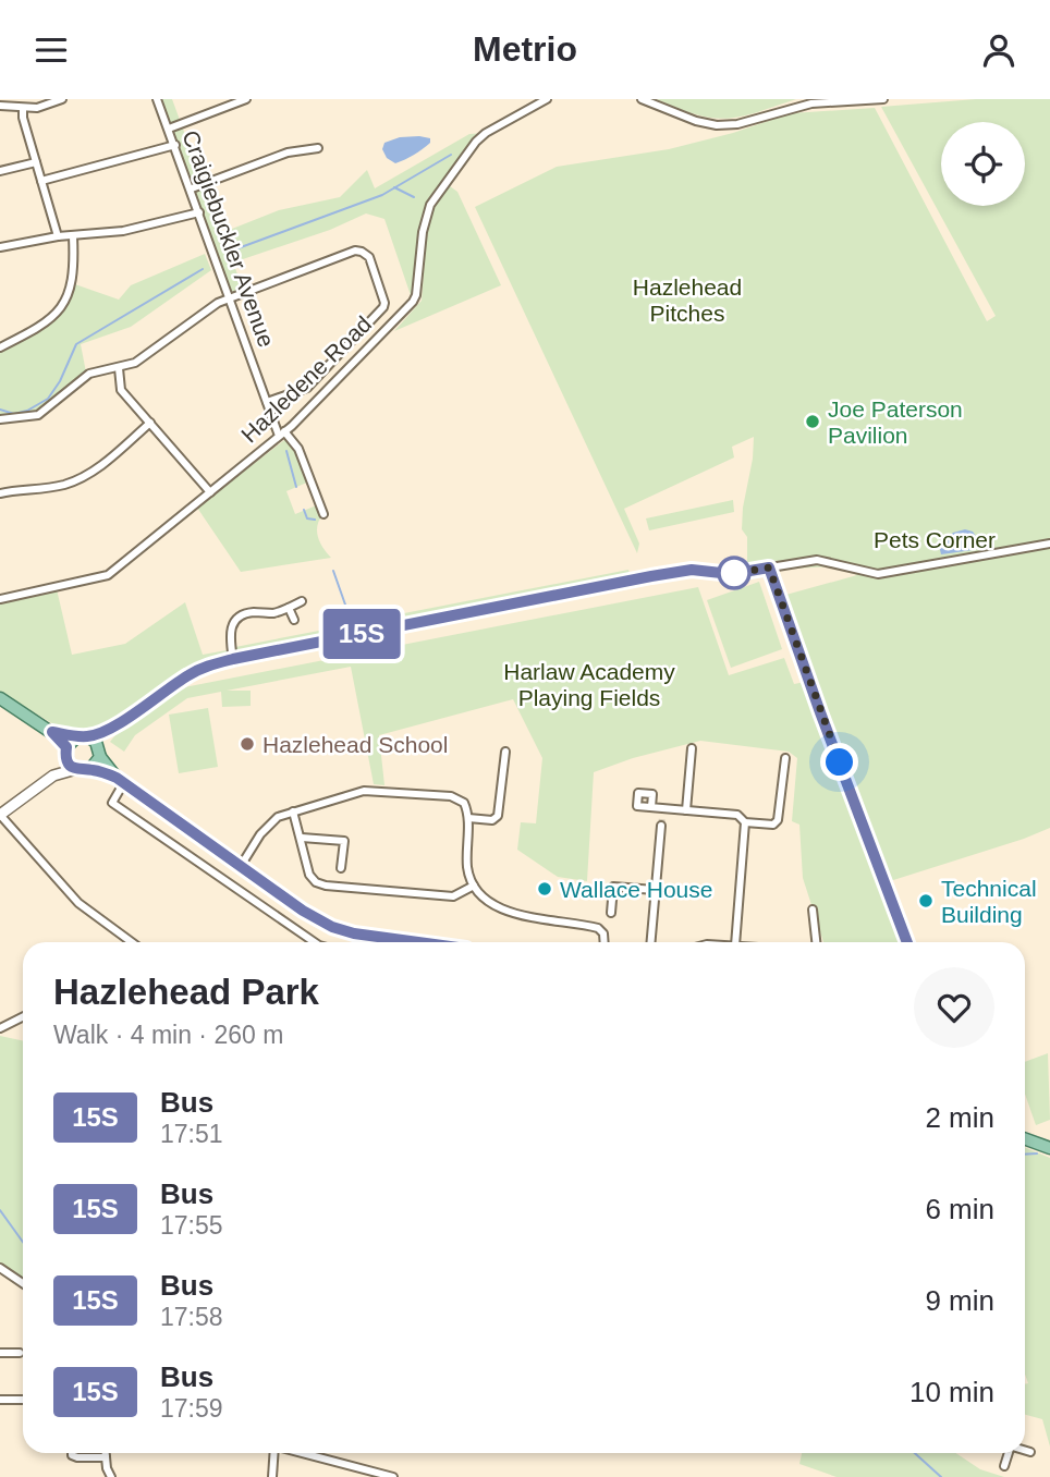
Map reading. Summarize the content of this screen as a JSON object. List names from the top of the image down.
{
  "streets": {
    "street": ["Craigiebuckler Avenue", "Hazledene Road"]
  },
  "crossings": [
    ["Craigiebuckler Avenue", "Hazledene Road"]
  ],
  "parks": ["Hazlehead Pitches", "Pets Corner", "Harlaw Academy Playing Fields"],
  "places": [
    "Joe Paterson Pavilion",
    "Hazlehead School",
    "Wallace House",
    "Technical Building"
  ],
  "lines": ["bus line 15S"],
  "page": {
    "header": "Metrio",
    "on_map": "15S",
    "heading": ["Hazlehead Park", "Walk · 4 min · 260 m"],
    "list": [
      {
        "mark": "15S",
        "name": "Bus",
        "note": "17:51",
        "value": "2 min"
      },
      {
        "mark": "15S",
        "name": "Bus",
        "note": "17:55",
        "value": "6 min"
      },
      {
        "mark": "15S",
        "name": "Bus",
        "note": "17:58",
        "value": "9 min"
      },
      {
        "mark": "15S",
        "name": "Bus",
        "note": "17:59",
        "value": "10 min"
      }
    ]
  }
}
